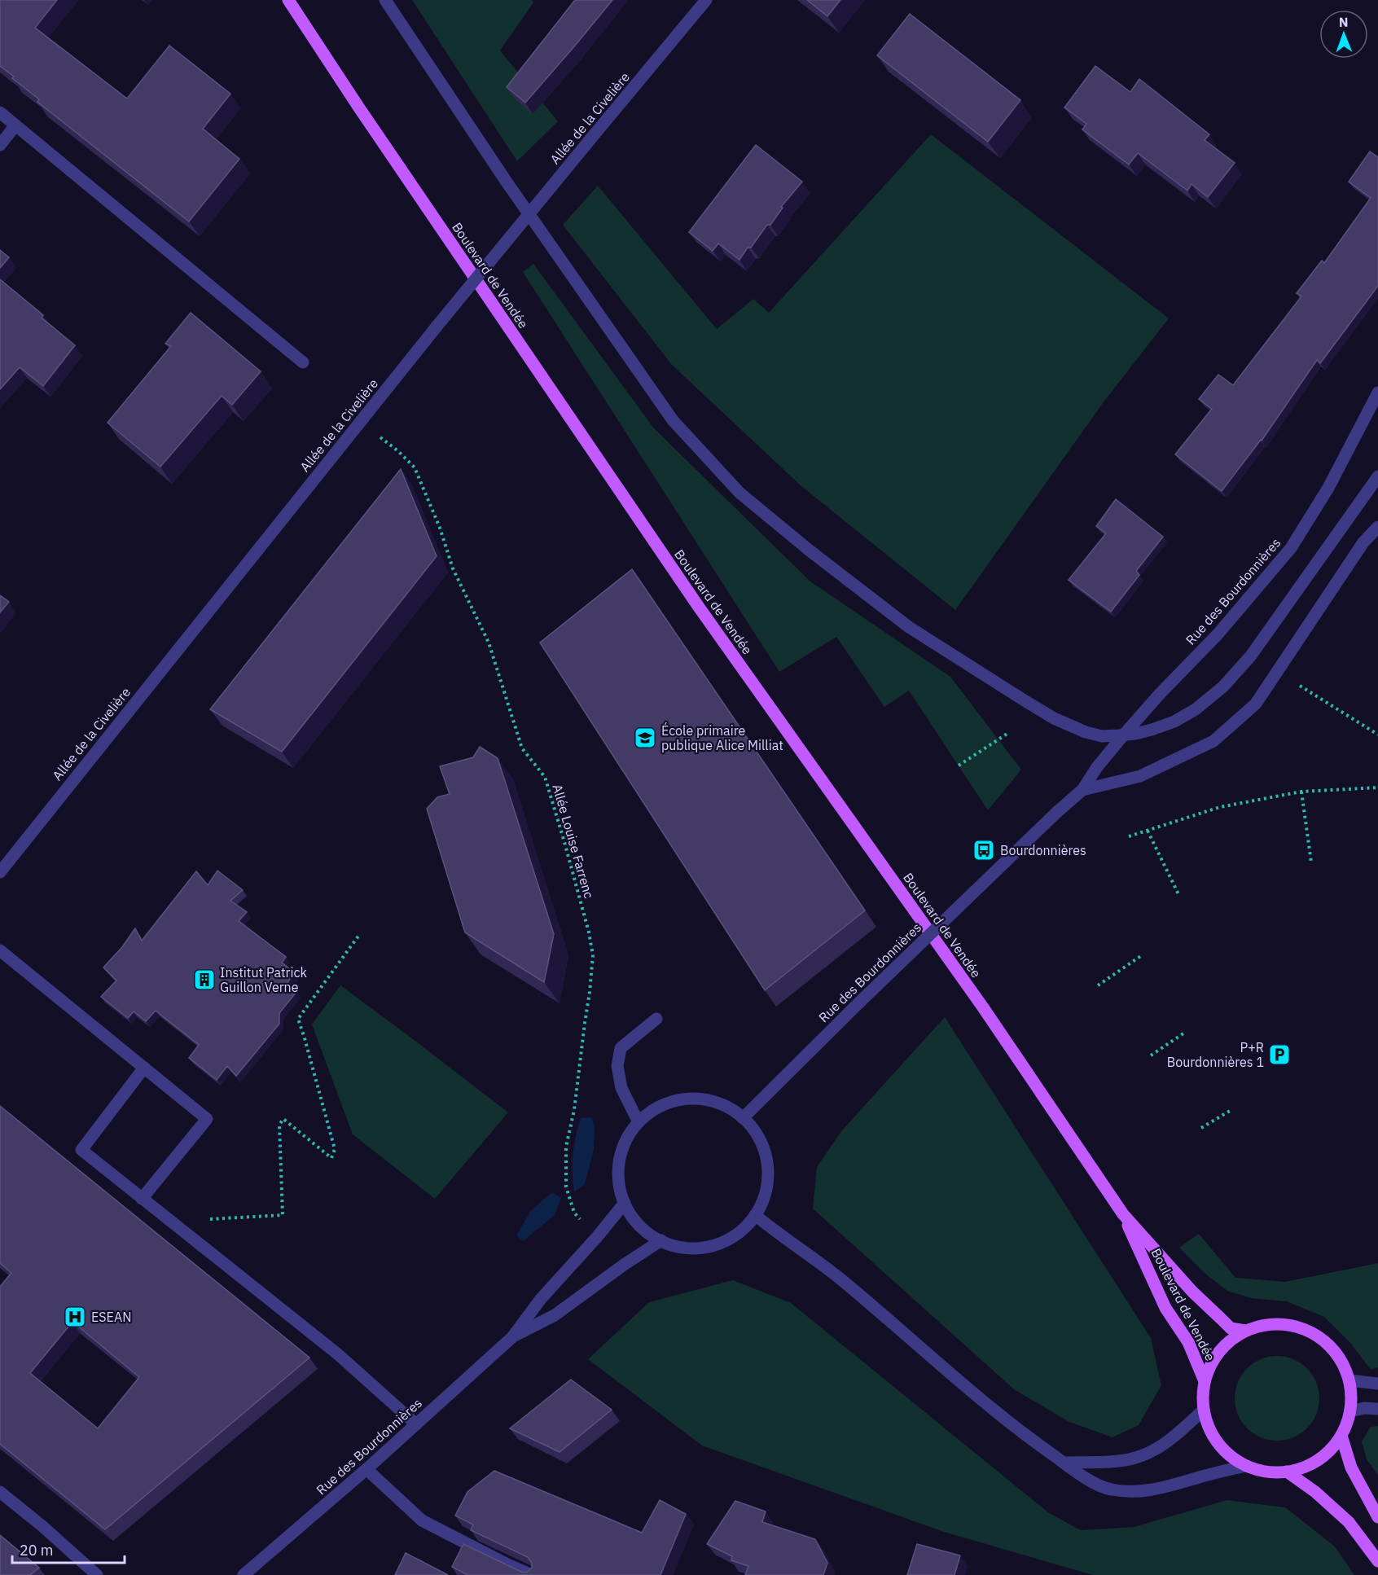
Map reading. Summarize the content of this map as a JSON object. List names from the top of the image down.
{
  "streets": {
    "main road": ["Boulevard de Vendée"],
    "street": ["Allée de la Civelière", "Rue des Bourdonnières"],
    "path": ["Allée Louise Farrenc"]
  },
  "crossings": [
    ["Allée de la Civelière", "Allée Louise Farrenc"]
  ],
  "places": {
    "school or university": ["École primaire publique Alice Milliat"],
    "bus stop": ["Bourdonnières"],
    "building": ["Institut Patrick Guillon Verne"],
    "parking": ["P+R Bourdonnières 1"],
    "hospital": ["ESEAN"]
  },
  "scale_bar": "20 m",
  "north": "top"
}
